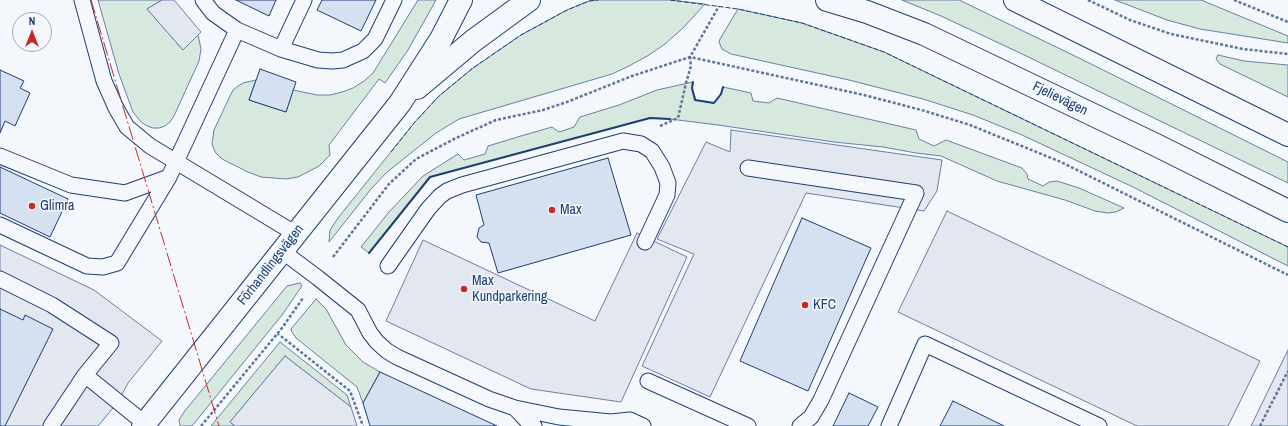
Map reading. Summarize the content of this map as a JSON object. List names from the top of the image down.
{
  "streets": {
    "main road": ["Fjelievägen", "Förhandlingsvägen"]
  },
  "places": [
    "Glimra",
    "Max",
    "Max Kundparkering",
    "KFC"
  ],
  "north": "top"
}
